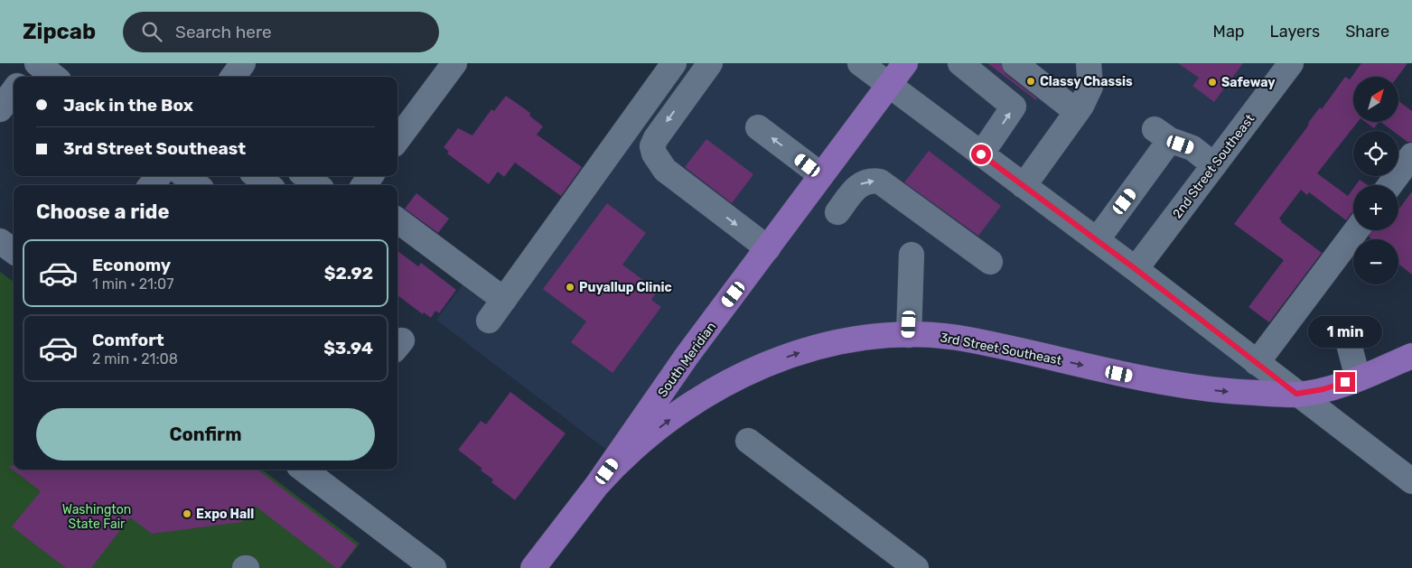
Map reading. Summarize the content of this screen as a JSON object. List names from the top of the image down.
{
  "streets": {
    "main road": ["3rd Street Southeast", "South Meridian"],
    "street": ["2nd Street Southeast"]
  },
  "crossings": [
    ["3rd Street Southeast", "South Meridian"]
  ],
  "one_way": ["3rd Street Southeast"],
  "parks": ["Washington State Fair"],
  "places": [
    "Classy Chassis",
    "Safeway",
    "Puyallup Clinic",
    "Expo Hall"
  ],
  "north": "top right",
  "page": {
    "header": "Zipcab",
    "search": "Search here",
    "nav": ["Map", "Layers", "Share"],
    "map_buttons": ["+", "−"],
    "banner": ["Jack in the Box", "3rd Street Southeast"],
    "heading": "Choose a ride",
    "list": [
      {
        "name": "Economy",
        "note": "1 min · 21:07",
        "value": "$2.92"
      },
      {
        "name": "Comfort",
        "note": "2 min · 21:08",
        "value": "$3.94"
      }
    ],
    "bubble": "1 min",
    "buttons": "Confirm"
  }
}
